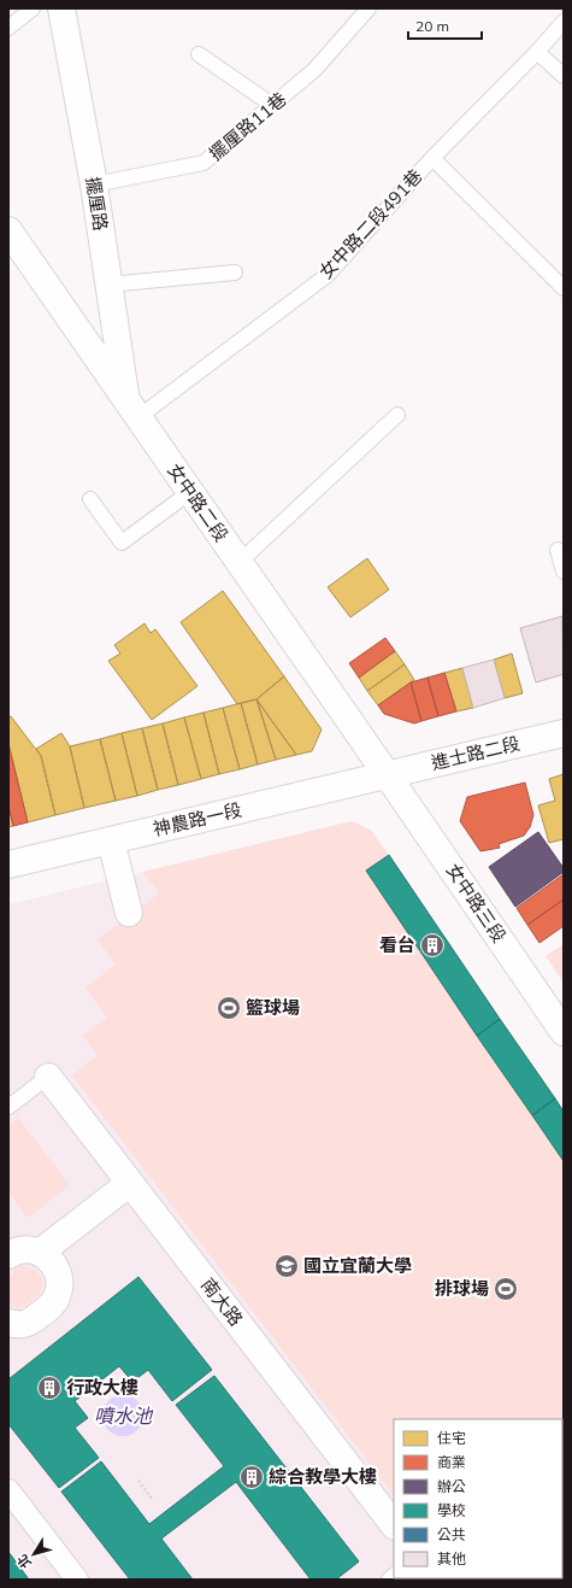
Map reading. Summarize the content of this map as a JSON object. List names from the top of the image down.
{
  "streets": {
    "street": [
      "擺厘路",
      "女中路二段",
      "進士路二段",
      "神農路一段",
      "女中路三段",
      "南大路"
    ],
    "lane": ["擺厘路11巷", "女中路二段491巷"]
  },
  "crossings": [
    ["擺厘路11巷", "擺厘路"],
    ["擺厘路", "女中路二段491巷"],
    ["擺厘路", "女中路二段"],
    ["女中路二段491巷", "女中路二段"],
    ["女中路二段", "進士路二段"],
    ["女中路二段", "神農路一段"],
    ["女中路二段", "女中路三段"],
    ["進士路二段", "神農路一段"],
    ["進士路二段", "女中路三段"],
    ["神農路一段", "女中路三段"]
  ],
  "water": ["噴水池"],
  "places": {
    "building": ["看台", "行政大樓", "綜合教學大樓"],
    "sports": ["籃球場", "排球場"],
    "school or university": ["國立宜蘭大學"]
  },
  "legend": [
    "住宅",
    "商業",
    "辦公",
    "學校",
    "公共",
    "其他"
  ],
  "scale_bar": "20 m",
  "north": "bottom left"
}
